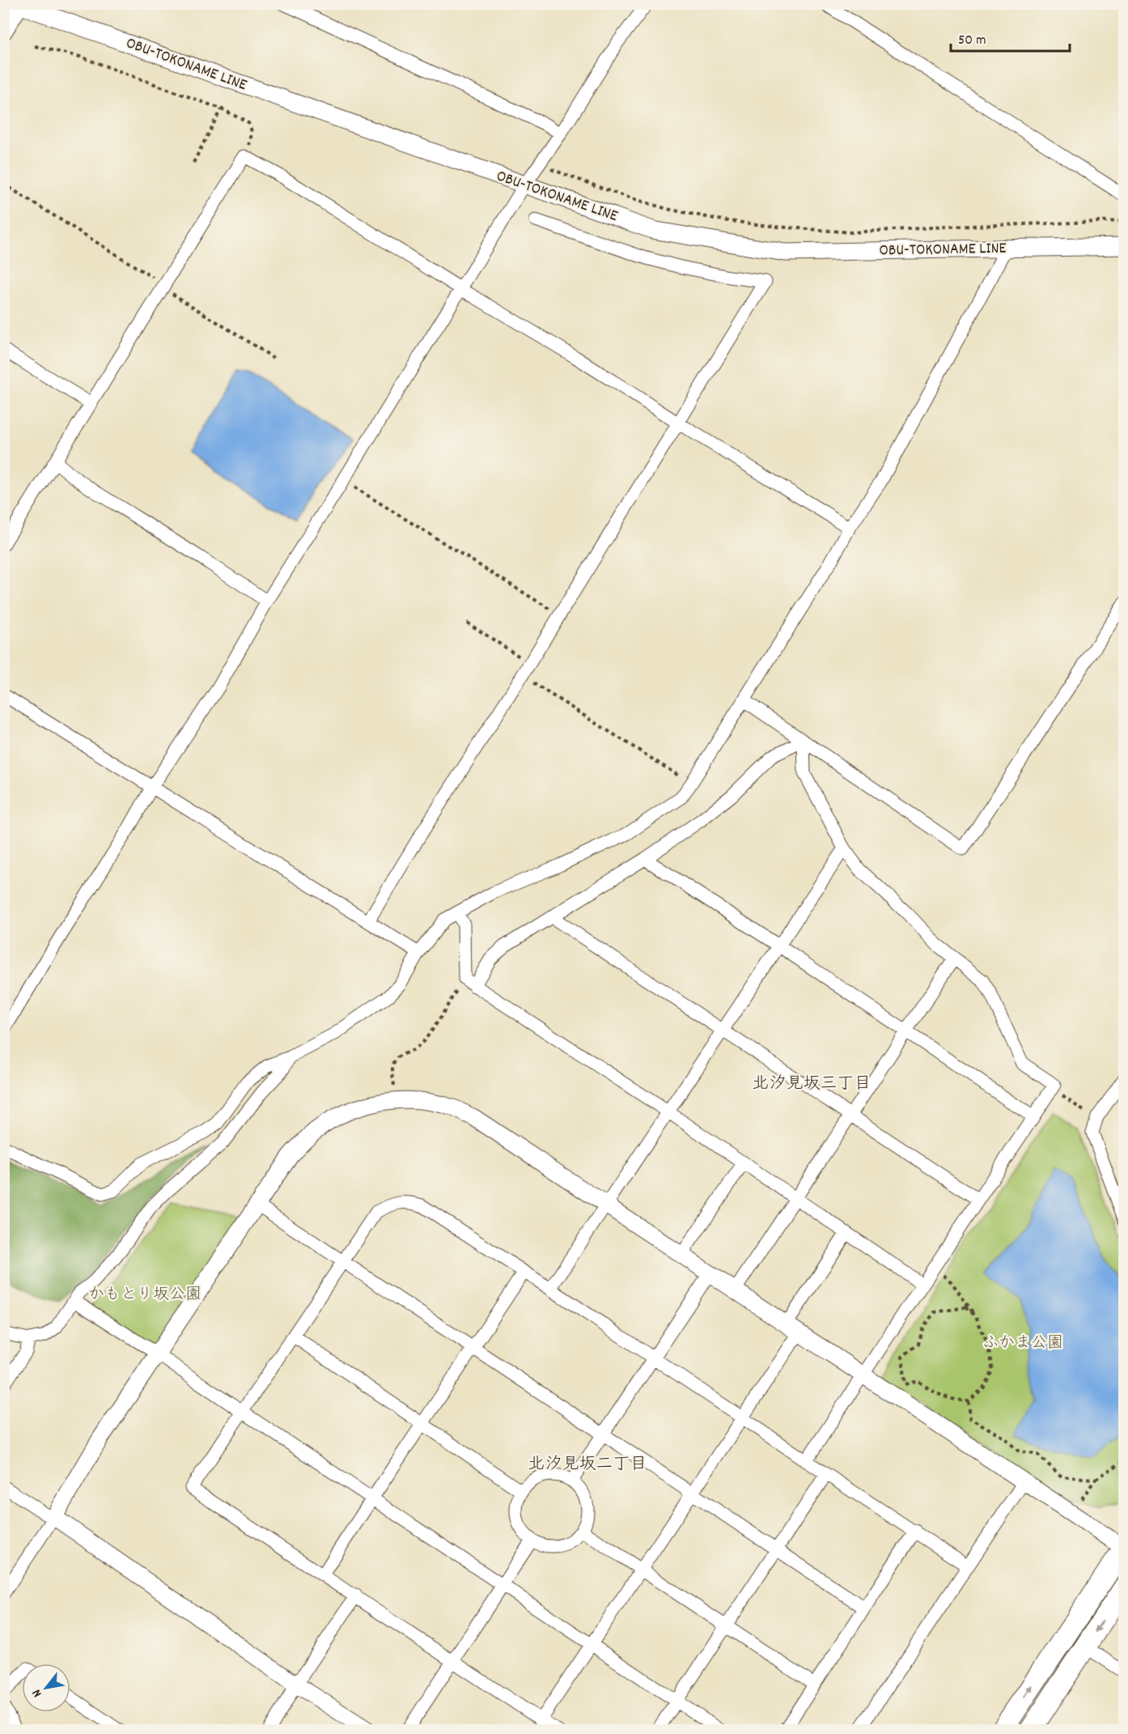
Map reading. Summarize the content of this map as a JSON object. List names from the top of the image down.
{
  "streets": {
    "main road": ["OBU-TOKONAME LINE"]
  },
  "districts": ["北汐見坂三丁目", "北汐見坂二丁目"],
  "parks": ["かもとり坂公園", "ふかま公園"],
  "scale_bar": "50 m",
  "north": "bottom left"
}
